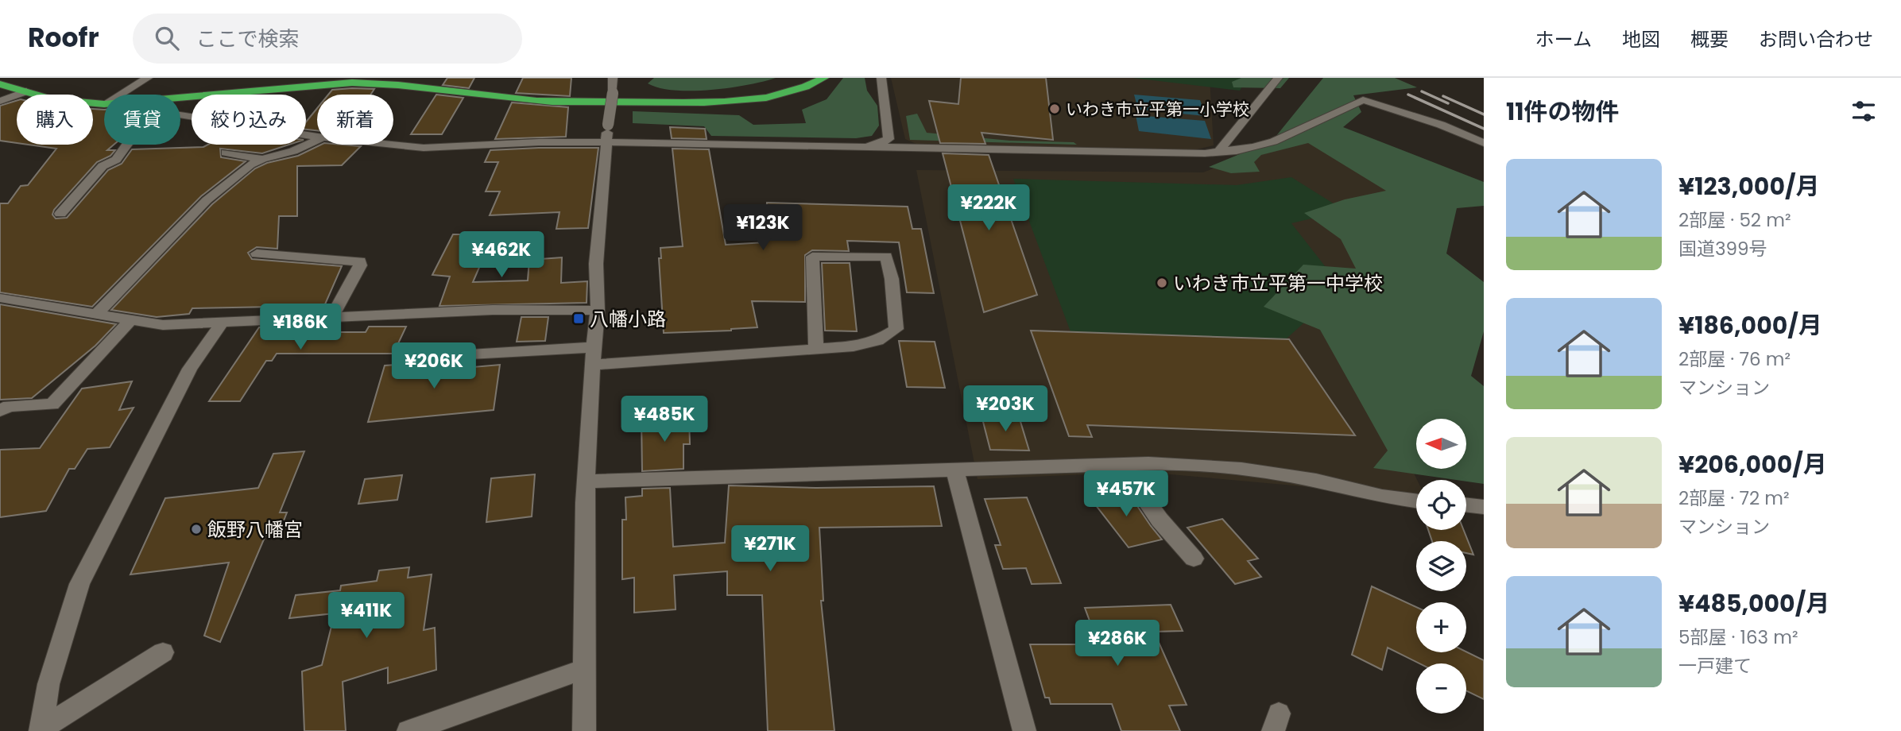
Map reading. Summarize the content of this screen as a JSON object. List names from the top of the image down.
{
  "places": {
    "other": ["いわき市立平第一小学校", "いわき市立平第一中学校", "飯野八幡宮"],
    "transit": ["八幡小路"]
  },
  "north": "left",
  "page": {
    "header": "Roofr",
    "search": "ここで検索",
    "nav": [
      "ホーム",
      "地図",
      "概要",
      "お問い合わせ"
    ],
    "heading": "11件の物件",
    "chip": [
      "購入",
      "賃貸",
      "絞り込み",
      "新着"
    ],
    "list": [
      {
        "name": "¥123,000/月",
        "note": "2部屋 · 52 m² · 国道399号"
      },
      {
        "name": "¥186,000/月",
        "note": "2部屋 · 76 m² · マンション"
      },
      {
        "name": "¥206,000/月",
        "note": "2部屋 · 72 m² · マンション"
      },
      {
        "name": "¥485,000/月",
        "note": "5部屋 · 163 m² · 一戸建て"
      }
    ],
    "price": [
      "¥222K",
      "¥123K",
      "¥462K",
      "¥186K",
      "¥206K",
      "¥203K",
      "¥485K",
      "¥457K",
      "¥271K",
      "¥411K",
      "¥286K"
    ],
    "map_buttons": ["+", "−"]
  }
}
